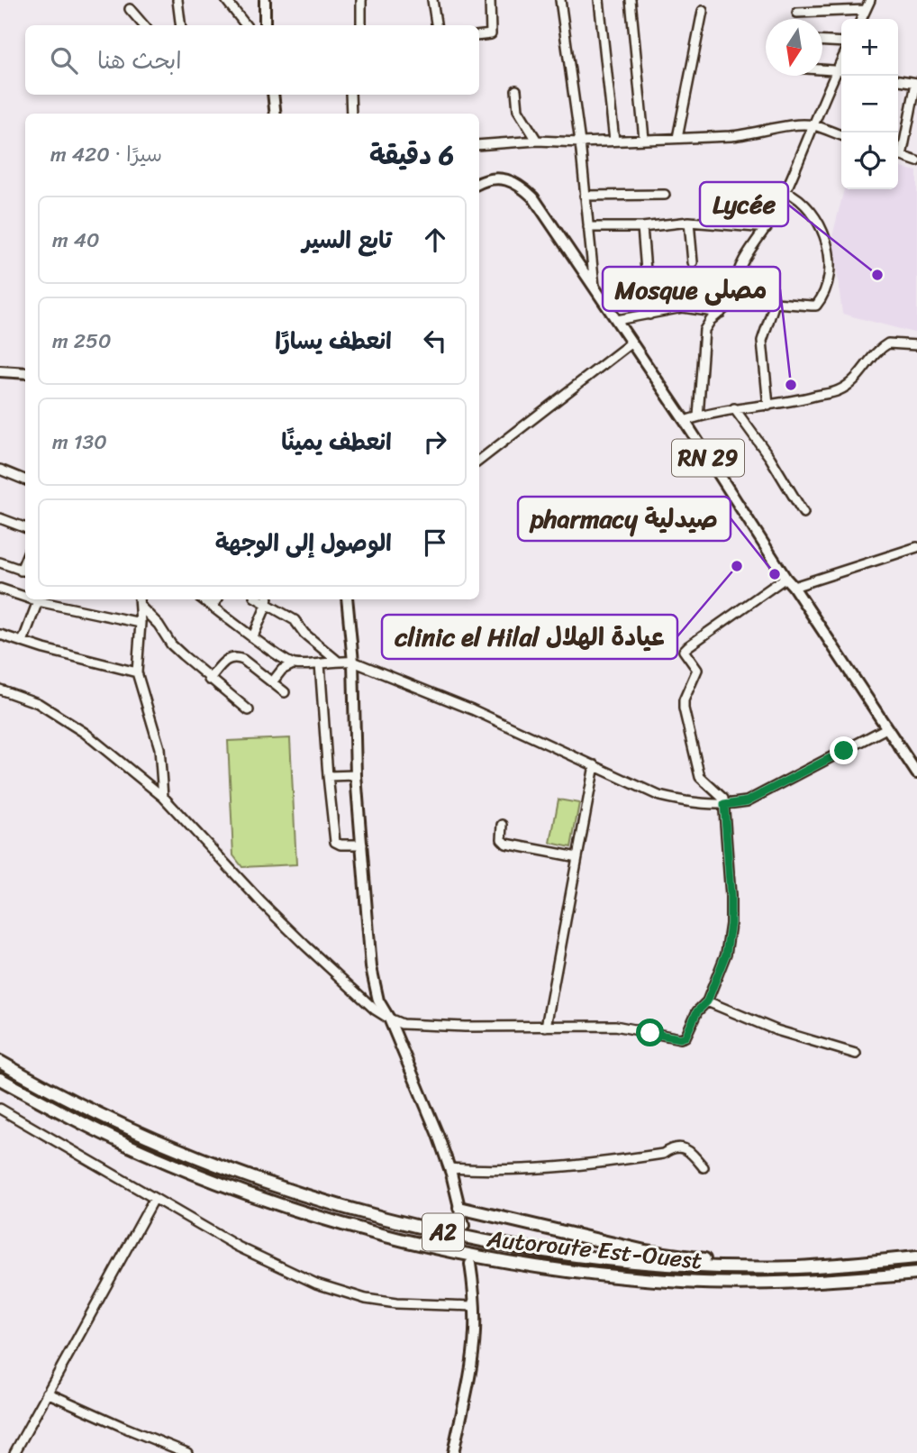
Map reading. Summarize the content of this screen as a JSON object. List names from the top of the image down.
{
  "streets": {
    "highway": ["A2", "Autoroute Est-Ouest"],
    "main road": ["RN 29"]
  },
  "places": [
    "Lycée",
    "Mosque مصلى",
    "clinic el Hilal عيادة الهلال",
    "pharmacy صيدلية"
  ],
  "north": "bottom",
  "page": {
    "map_buttons": ["+", "−"],
    "search": "ابحث هنا",
    "heading": ["6 دقيقة", "سيرًا · 420 m"],
    "list": [
      ["تابع السير", "40 m"],
      ["انعطف يسارًا", "250 m"],
      ["انعطف يمينًا", "130 m"],
      "الوصول إلى الوجهة"
    ]
  }
}
